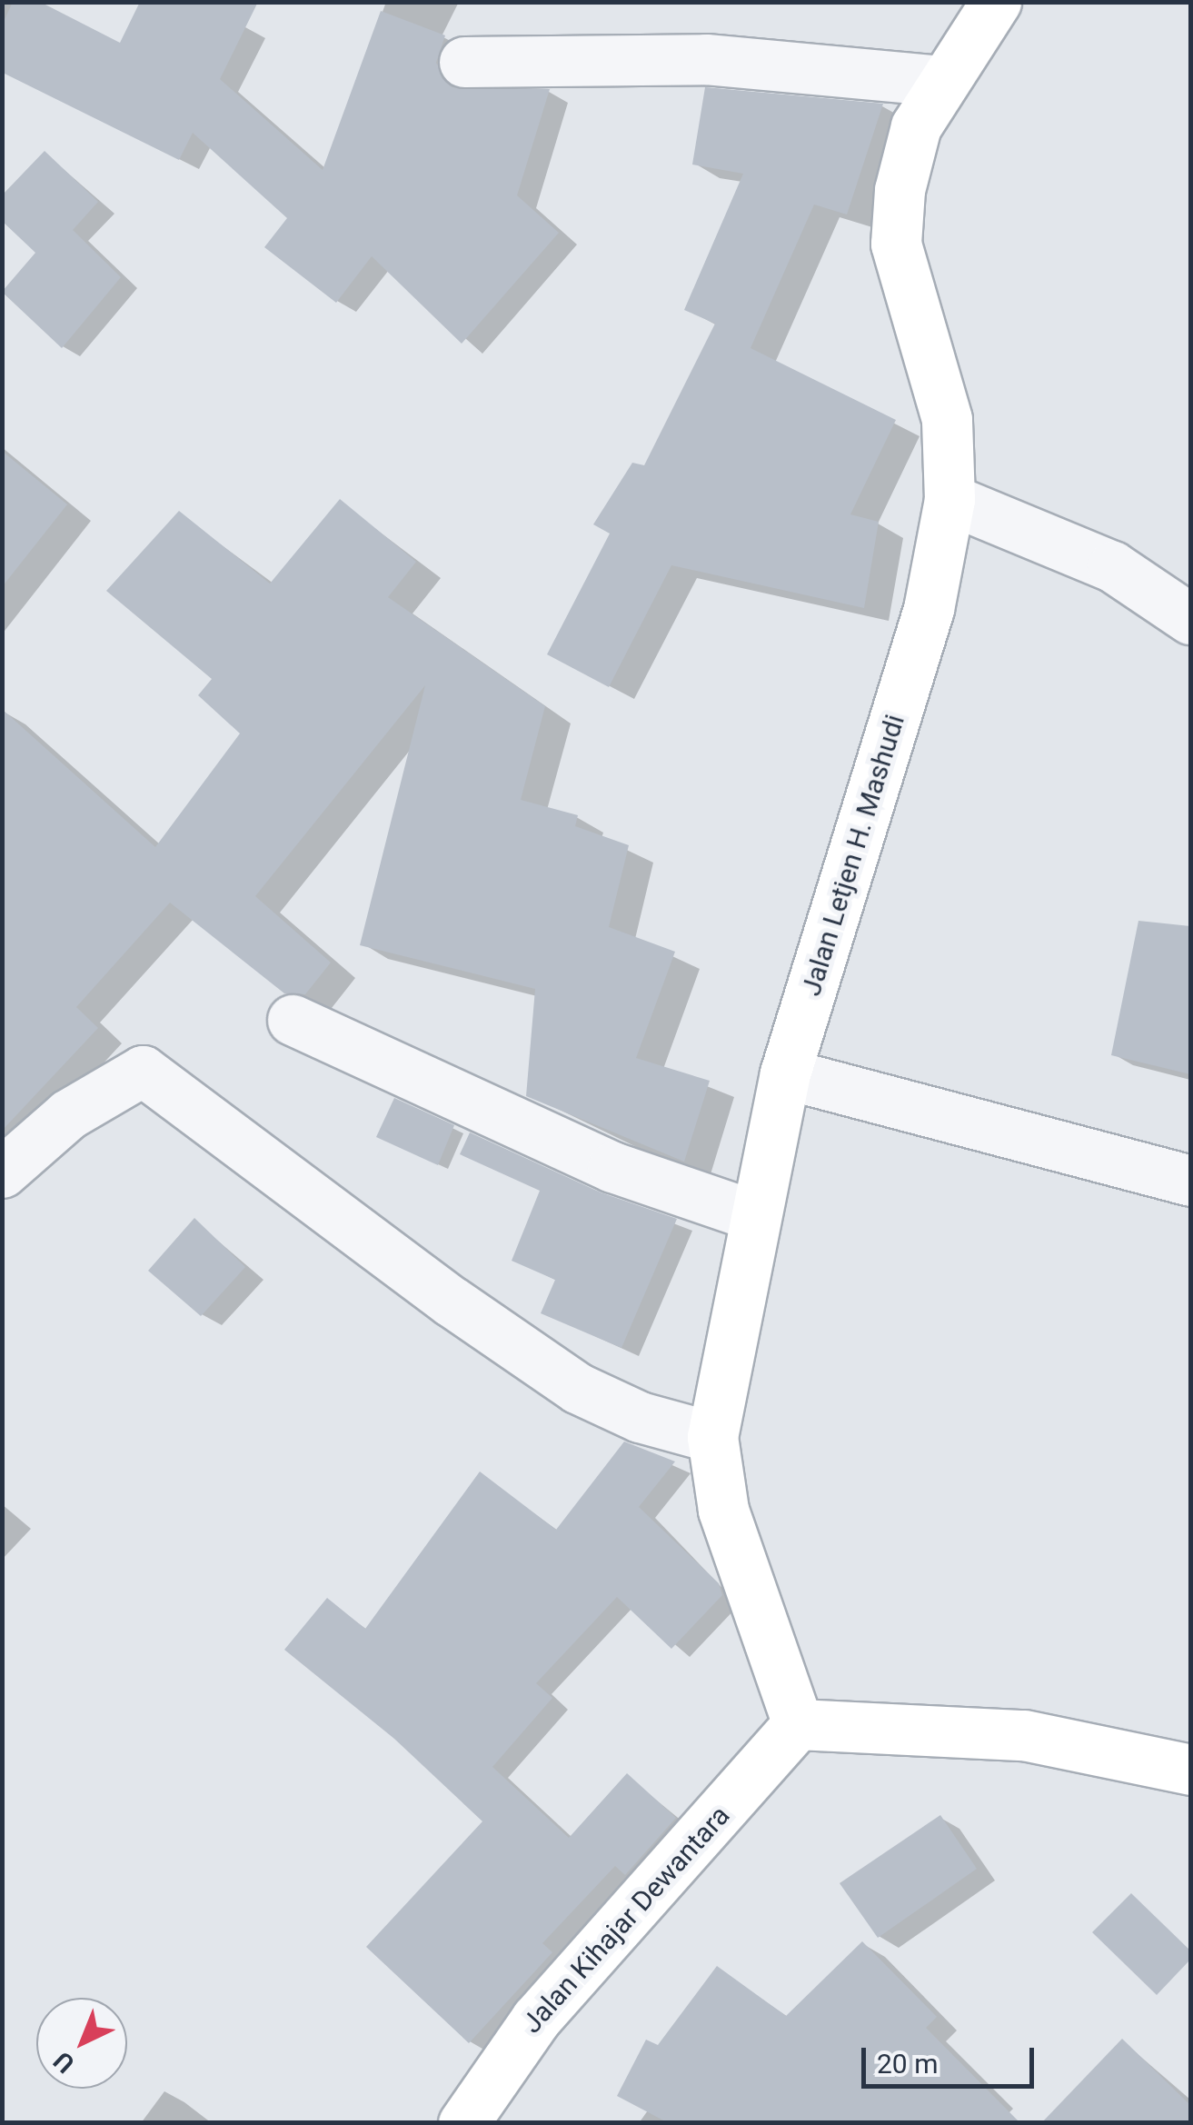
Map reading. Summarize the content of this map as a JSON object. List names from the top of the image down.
{
  "streets": {
    "main road": ["Jalan Letjen H. Mashudi", "Jalan Kihajar Dewantara"]
  },
  "crossings": [
    ["Jalan Letjen H. Mashudi", "Jalan Kihajar Dewantara"]
  ],
  "scale_bar": "20 m",
  "north": "bottom left"
}
